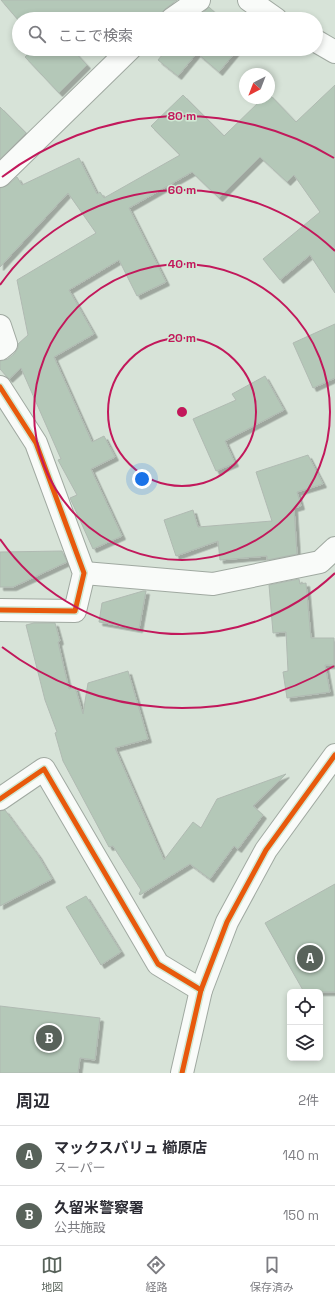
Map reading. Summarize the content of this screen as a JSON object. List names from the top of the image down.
{
  "north": "bottom left",
  "page": {
    "search": "ここで検索",
    "pins": ["A", "B"],
    "heading": ["周辺", "2件"],
    "list": [
      {
        "mark": "A",
        "name": "マックスバリュ 櫛原店",
        "note": "スーパー",
        "value": "140 m"
      },
      {
        "mark": "B",
        "name": "久留米警察署",
        "note": "公共施設",
        "value": "150 m"
      }
    ],
    "nav": ["地図", "経路", "保存済み"]
  },
  "rings": [
    "80 m",
    "60 m",
    "40 m",
    "20 m"
  ]
}
